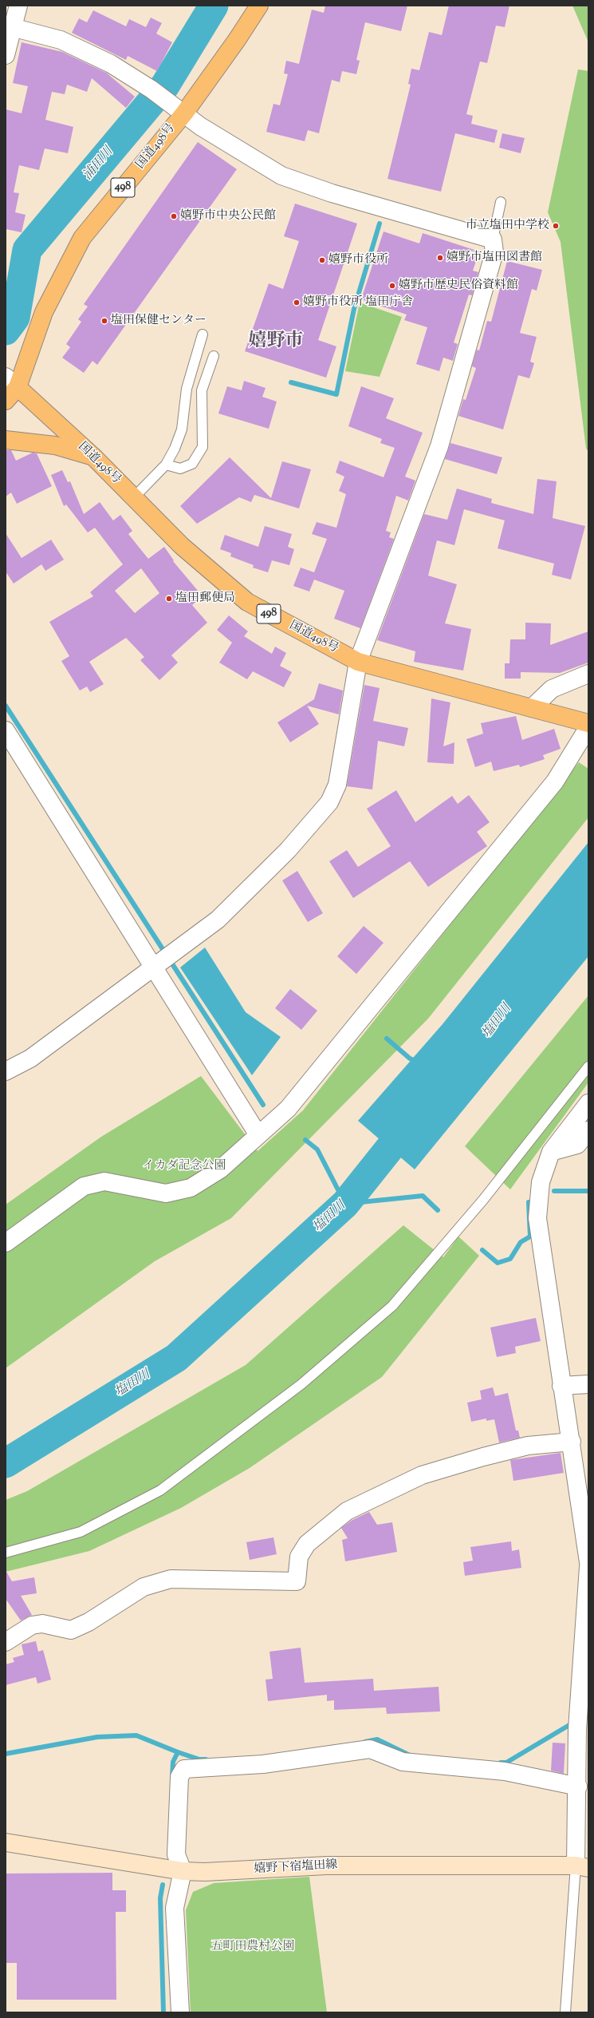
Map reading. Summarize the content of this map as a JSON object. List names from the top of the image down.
{
  "streets": {
    "main road": ["国道498号", "498", "嬉野下宿塩田線"]
  },
  "districts": ["嬉野市"],
  "water": ["浦田川", "塩田川"],
  "parks": ["イカダ記念公園", "五町田農村公園"],
  "places": [
    "嬉野市中央公民館",
    "市立塩田中学校",
    "嬉野市塩田図書館",
    "嬉野市役所",
    "嬉野市歴史民俗資料館",
    "嬉野市役所 塩田庁舎",
    "塩田保健センター",
    "塩田郵便局"
  ]
}
